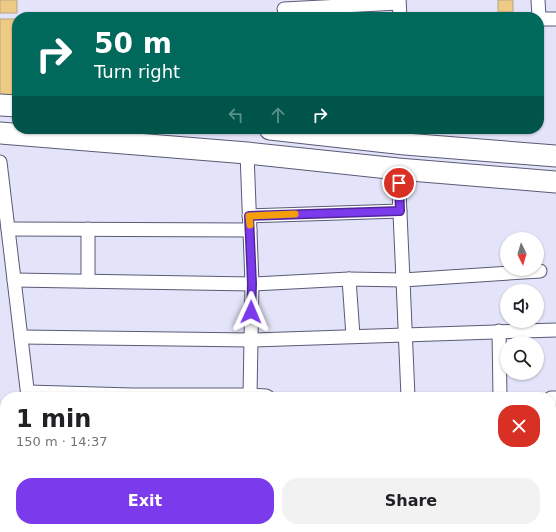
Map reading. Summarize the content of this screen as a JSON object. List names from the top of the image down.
{
  "north": "bottom",
  "page": {
    "turn": ["50 m", "Turn right"],
    "heading": ["1 min", "150 m · 14:37"],
    "buttons": ["Exit", "Share"]
  }
}
